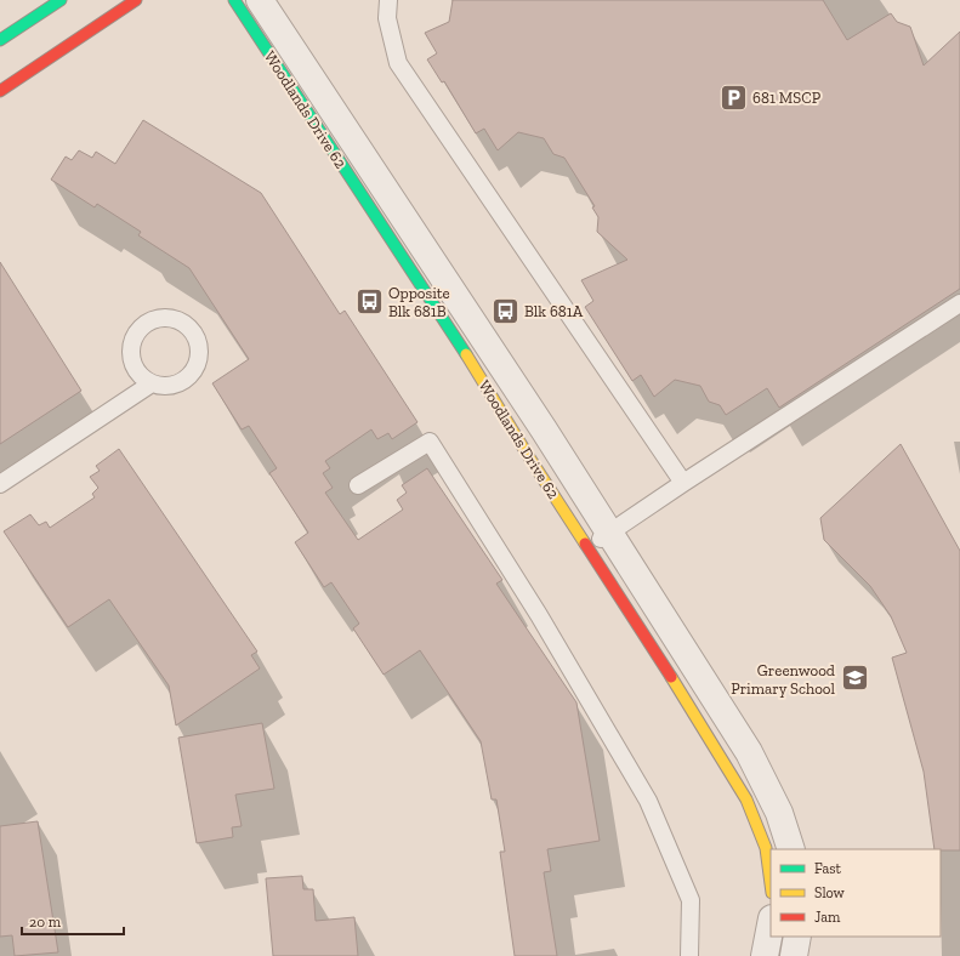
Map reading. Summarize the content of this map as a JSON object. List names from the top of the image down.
{
  "streets": {
    "street": ["Woodlands Drive 62"]
  },
  "places": {
    "parking": ["681 MSCP"],
    "bus stop": ["Opposite Blk 681B", "Blk 681A"],
    "school or university": ["Greenwood Primary School"]
  },
  "legend": ["Fast", "Slow", "Jam"],
  "scale_bar": "20 m"
}
